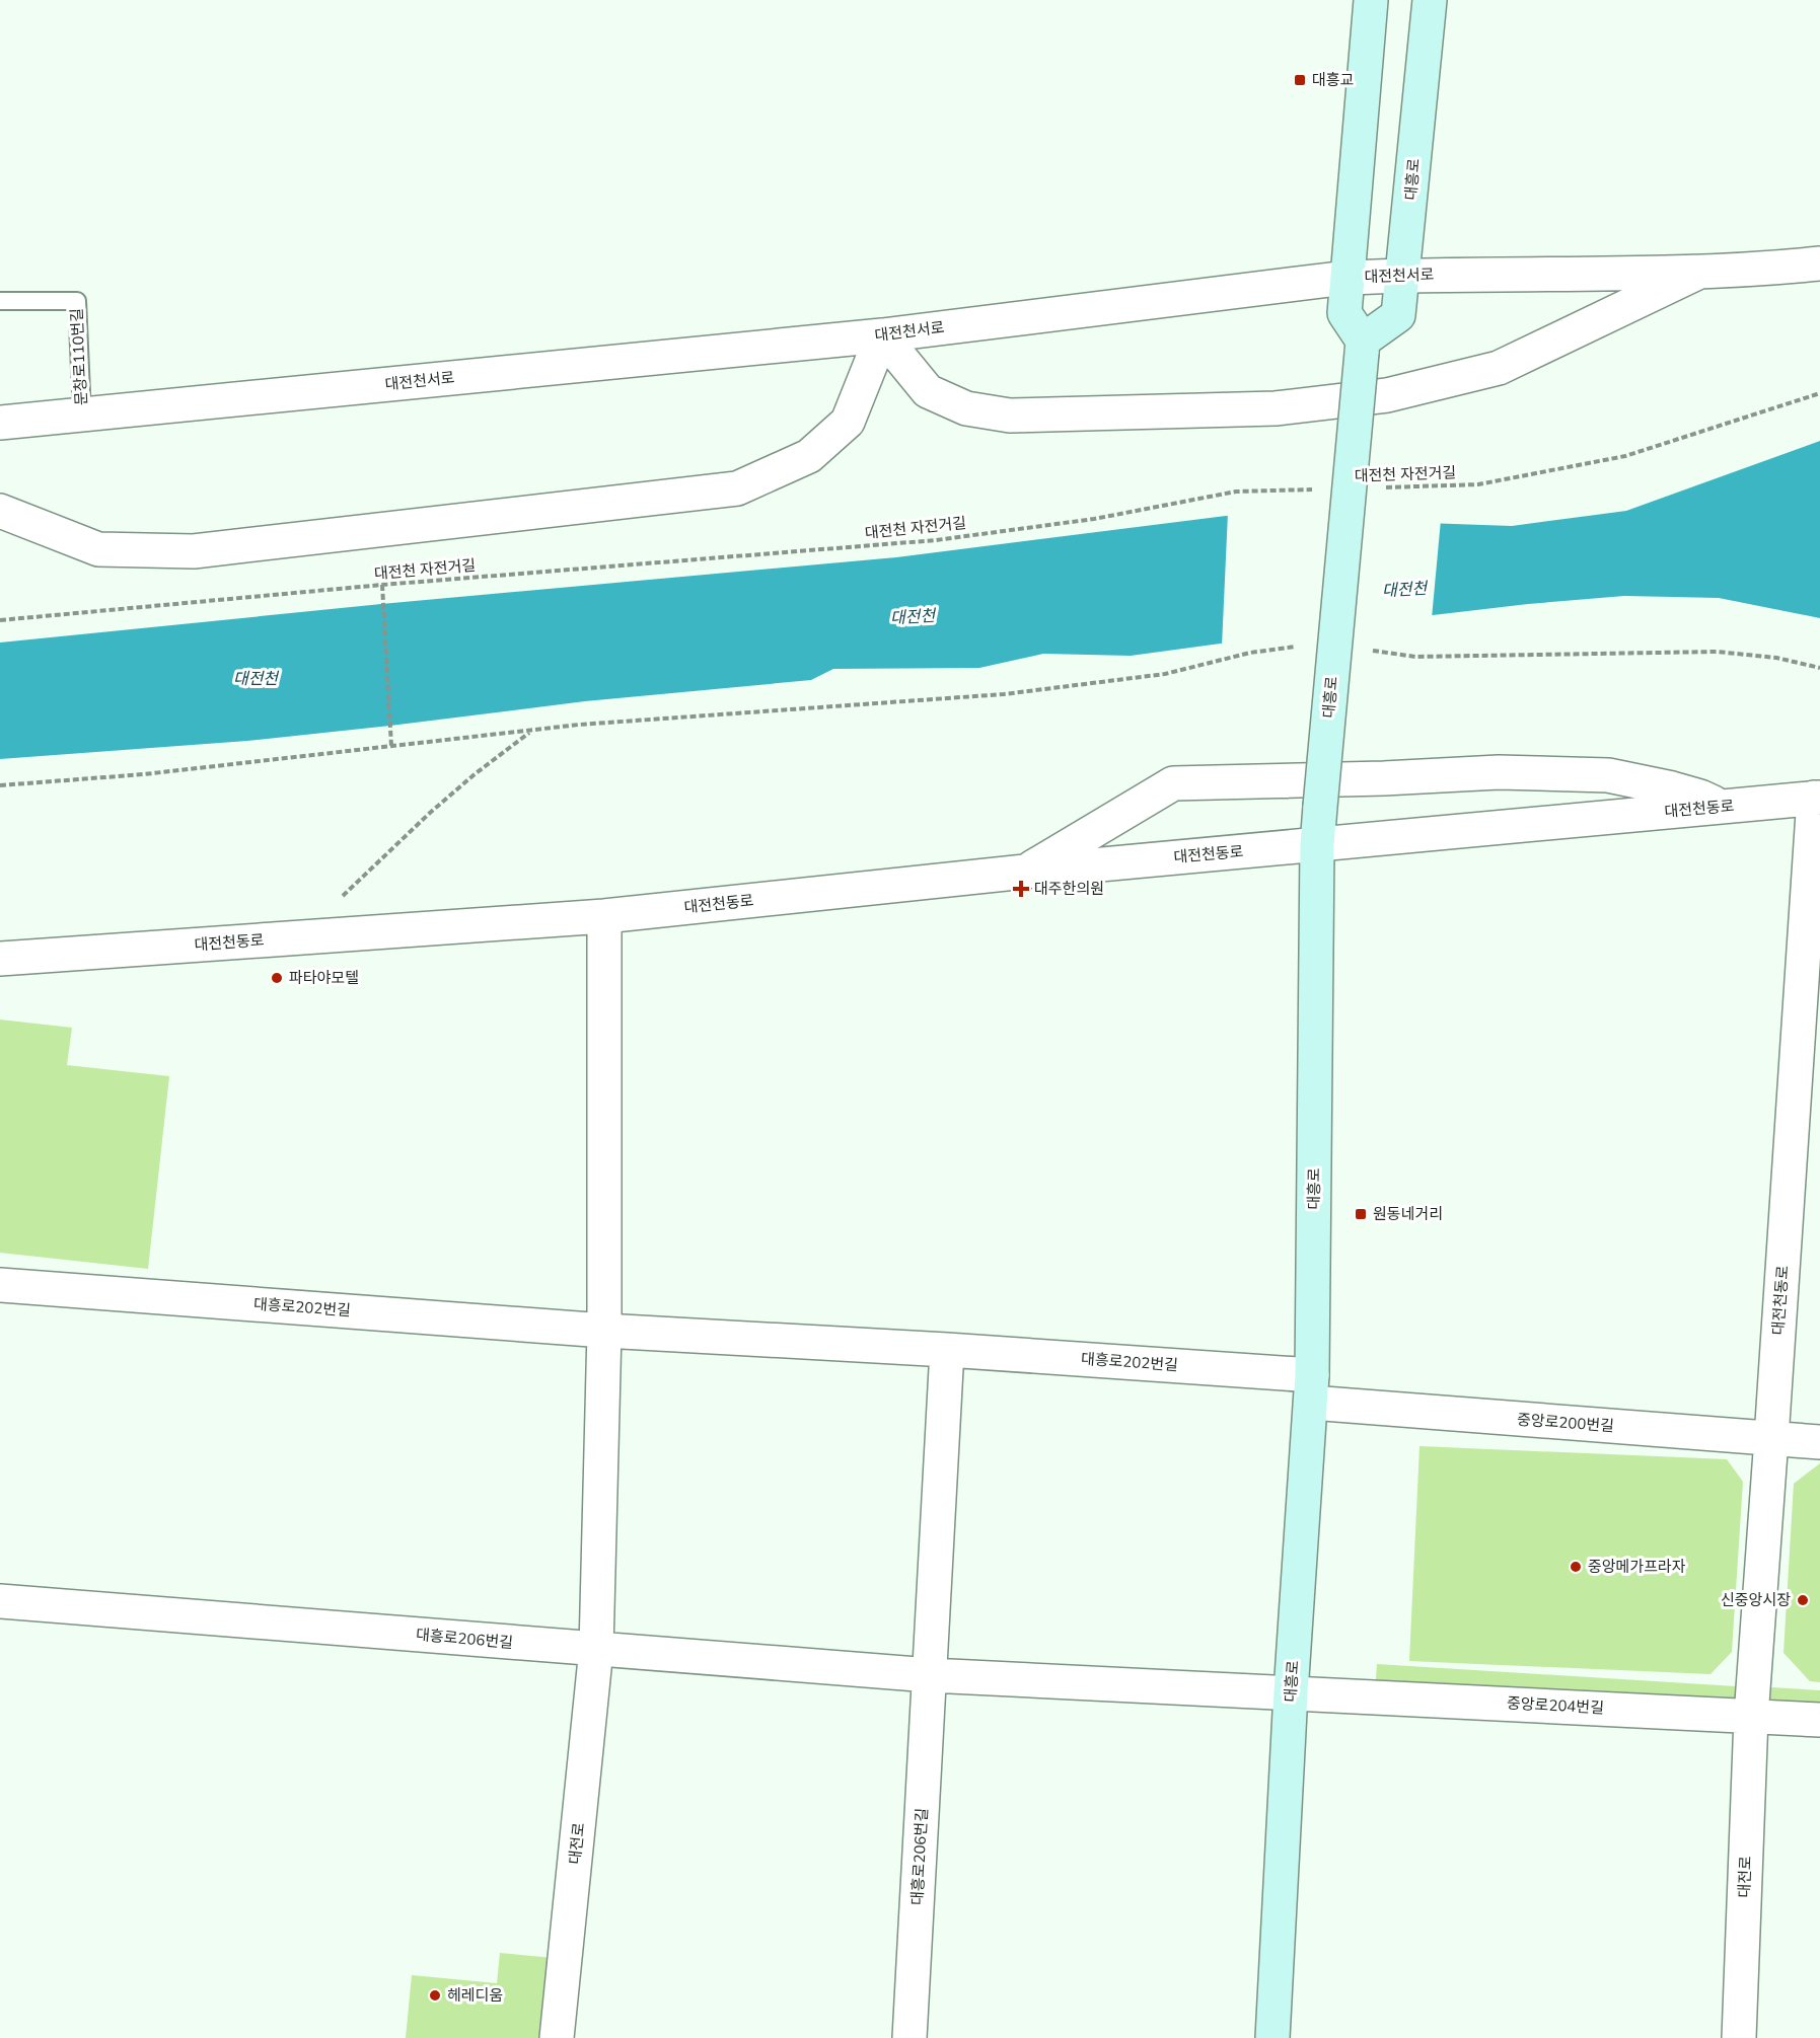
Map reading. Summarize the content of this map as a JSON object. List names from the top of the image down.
{
  "streets": {
    "main road": ["대흥로"],
    "street": [
      "대전천서로",
      "대전천동로",
      "대흥로202번길",
      "중앙로200번길",
      "대흥로206번길",
      "중앙로204번길",
      "대전로"
    ],
    "lane": ["문창로110번길"],
    "path": ["대전천 자전거길"]
  },
  "crossings": [
    ["대흥로", "대전천서로"],
    ["대흥로", "대전천동로"],
    ["대흥로", "대흥로202번길"],
    ["대흥로", "중앙로200번길"],
    ["대흥로", "대흥로206번길"],
    ["대흥로", "중앙로204번길"],
    ["대전천서로", "문창로110번길"],
    ["대전천동로", "중앙로200번길"],
    ["대전천동로", "중앙로204번길"],
    ["대전천동로", "대전로"],
    ["대흥로202번길", "중앙로200번길"],
    ["대흥로206번길", "중앙로204번길"],
    ["대흥로206번길", "대전로"],
    ["중앙로204번길", "대전로"]
  ],
  "water": ["대전천"],
  "places": {
    "transit": ["대흥교", "원동네거리"],
    "health": ["대주한의원"],
    "other": [
      "파타야모텔",
      "중앙메가프라자",
      "신중앙시장",
      "헤레디움"
    ]
  }
}
